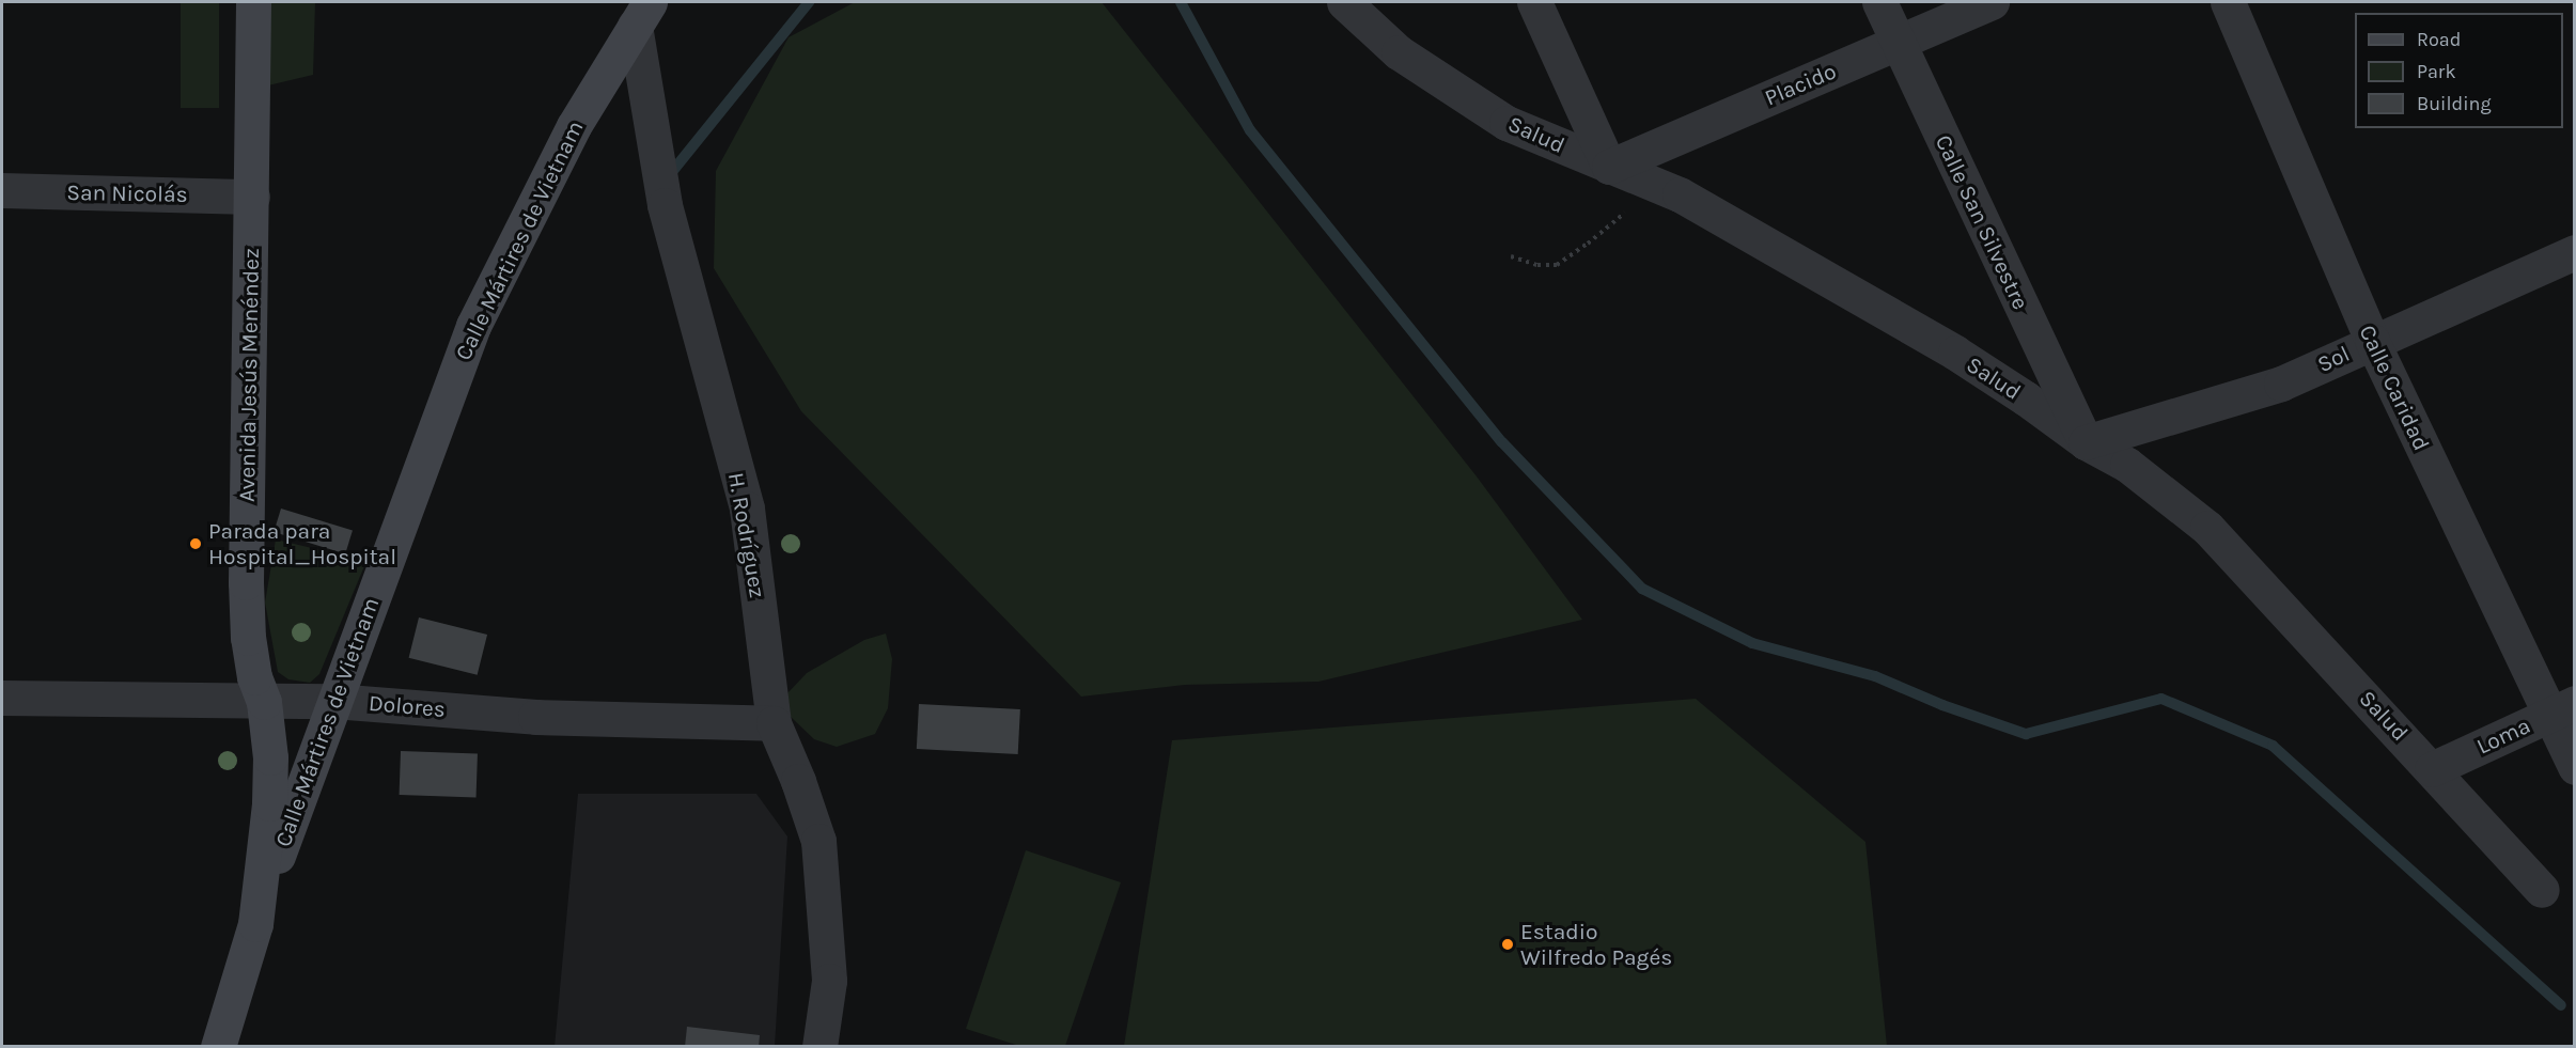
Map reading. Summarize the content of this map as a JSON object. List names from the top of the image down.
{
  "streets": {
    "main road": ["Calle Mártires de Vietnam", "Avenida Jesús Menéndez"],
    "street": [
      "Placido",
      "Salud",
      "San Nicolás",
      "Calle San Silvestre",
      "Sol",
      "Calle Caridad",
      "H. Rodríguez",
      "Dolores",
      "Loma"
    ]
  },
  "crossings": [
    ["Placido", "Salud"],
    ["Placido", "Calle San Silvestre"],
    ["Salud", "Calle San Silvestre"],
    ["Salud", "Sol"],
    ["Salud", "Loma"],
    ["San Nicolás", "Avenida Jesús Menéndez"],
    ["Calle San Silvestre", "Sol"],
    ["Calle Mártires de Vietnam", "Avenida Jesús Menéndez"],
    ["Calle Mártires de Vietnam", "H. Rodríguez"],
    ["Calle Mártires de Vietnam", "Dolores"],
    ["Sol", "Calle Caridad"],
    ["Avenida Jesús Menéndez", "Dolores"],
    ["Calle Caridad", "Loma"],
    ["H. Rodríguez", "Dolores"]
  ],
  "places": ["Parada para Hospital_Hospital", "Estadio Wilfredo Pagés"],
  "legend": ["Road", "Park", "Building"]
}
